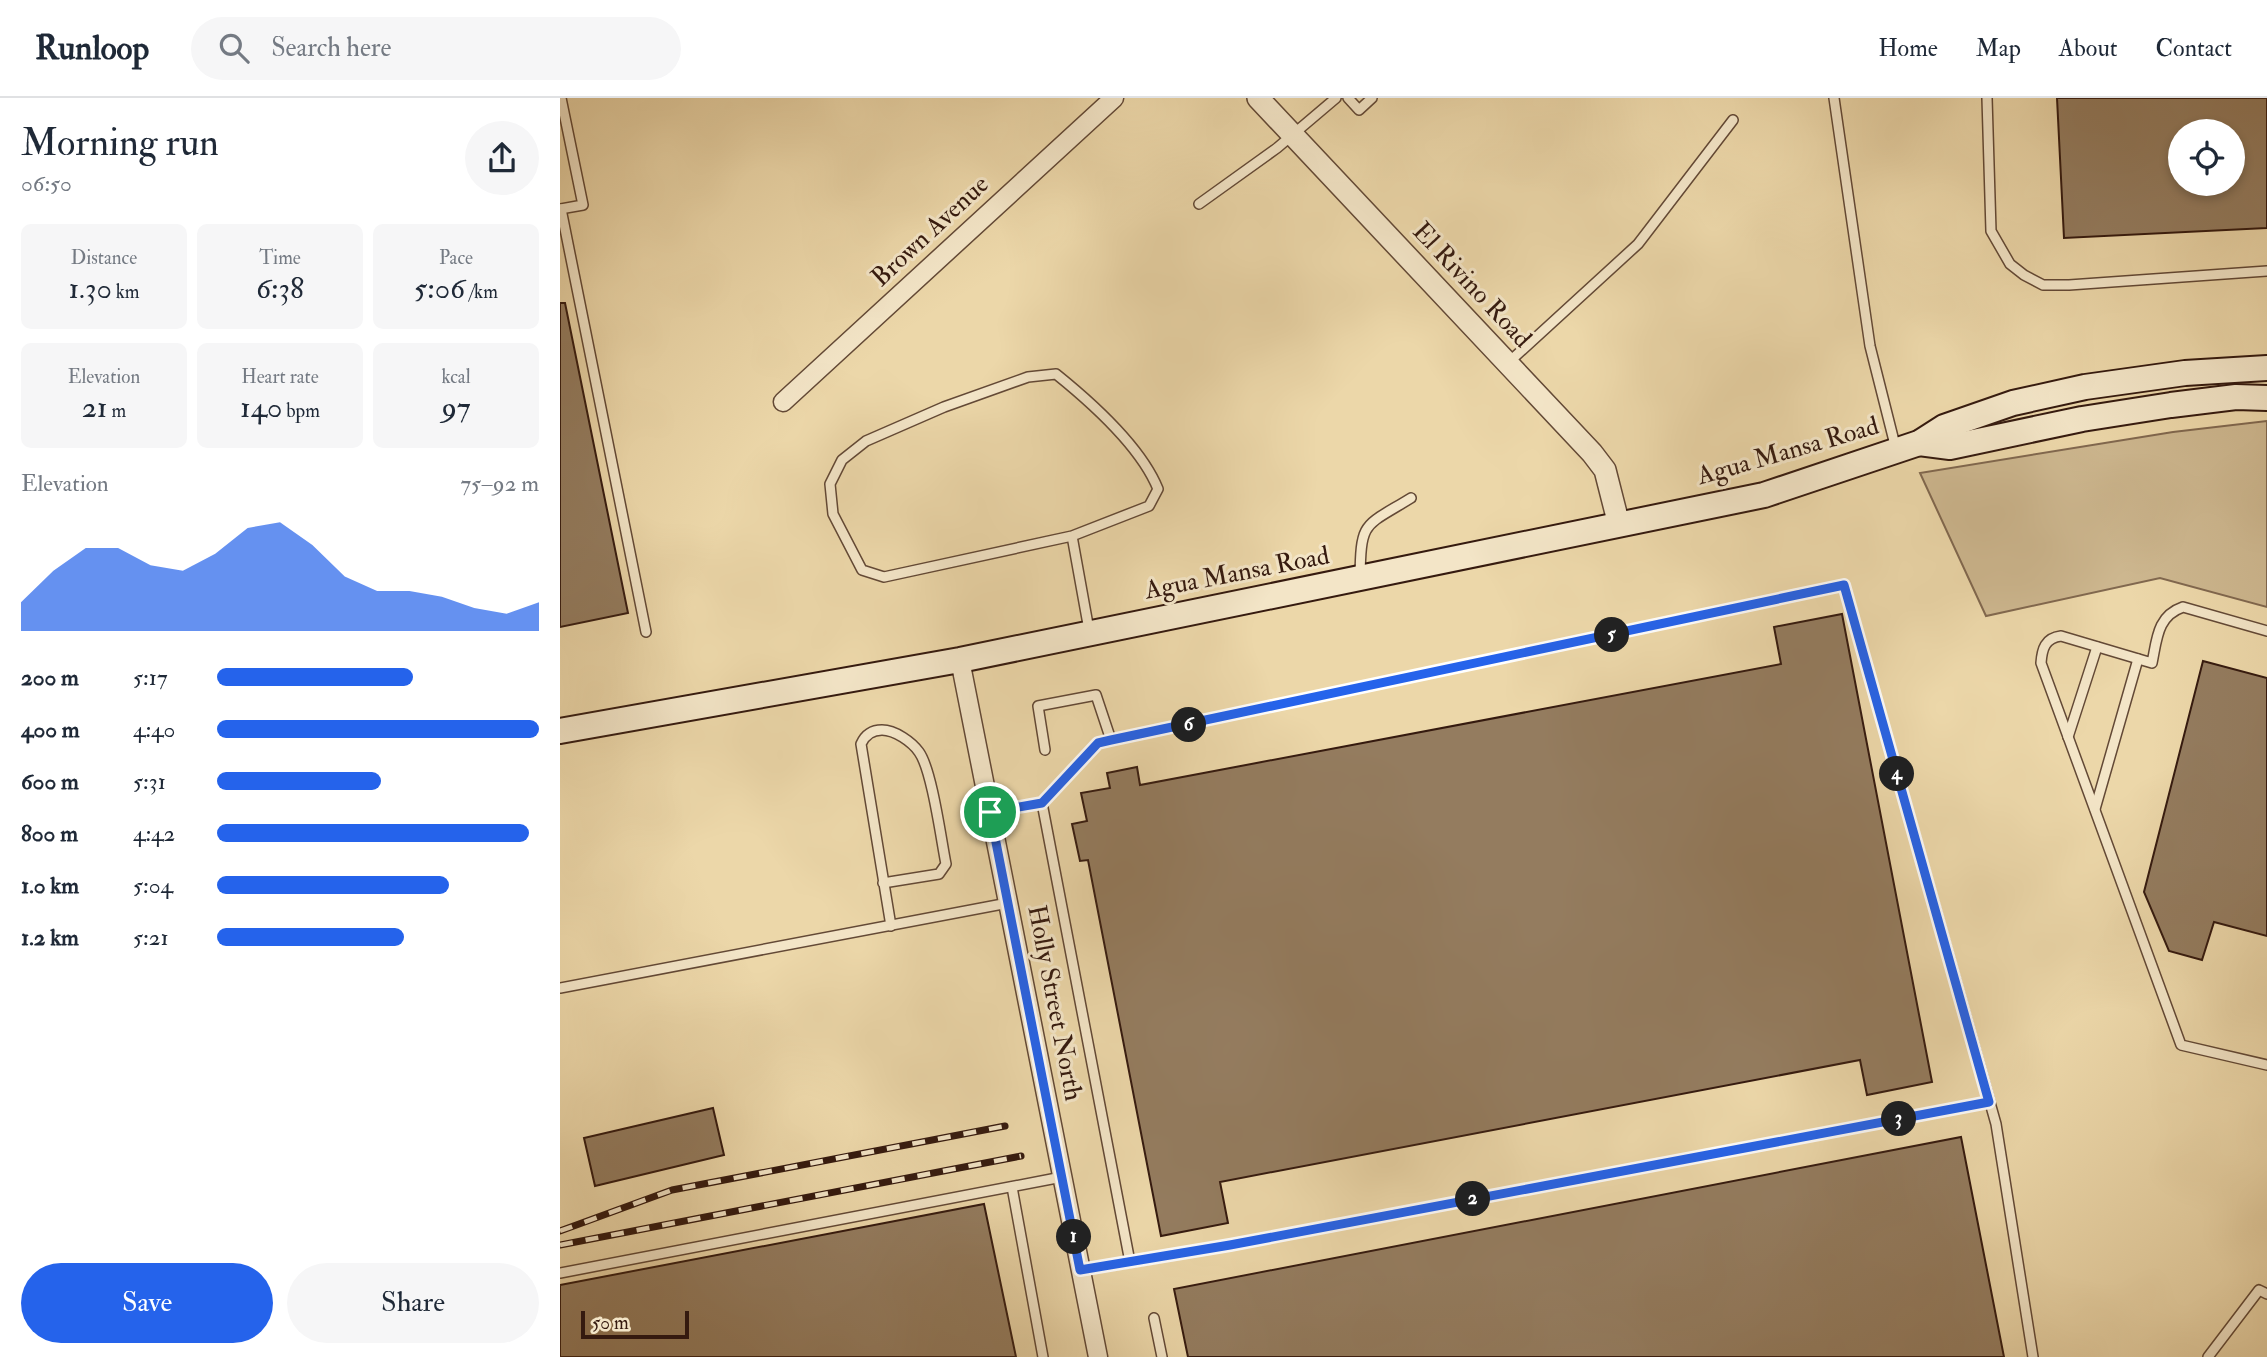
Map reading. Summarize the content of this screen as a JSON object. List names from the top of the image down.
{
  "streets": {
    "main road": ["Agua Mansa Road"],
    "street": ["Brown Avenue", "El Rivino Road", "Holly Street North"]
  },
  "crossings": [
    ["El Rivino Road", "Agua Mansa Road"],
    ["Agua Mansa Road", "Holly Street North"]
  ],
  "scale_bar": "50 m",
  "page": {
    "header": "Runloop",
    "search": "Search here",
    "nav": [
      "Home",
      "Map",
      "About",
      "Contact"
    ],
    "heading": ["Morning run", "06:50"],
    "stats": [
      ["Distance", "1.30 km"],
      ["Time", "6:38"],
      ["Pace", "5:06 /km"],
      ["Elevation", "21 m"],
      ["Heart rate", "140 bpm"],
      ["kcal", "97"]
    ],
    "chart": ["Elevation", "75–92 m"],
    "pins": [
      "5",
      "6",
      "4",
      "3",
      "2",
      "1"
    ],
    "list": [
      {
        "name": "200 m",
        "note": "5:17"
      },
      {
        "name": "400 m",
        "note": "4:40"
      },
      {
        "name": "600 m",
        "note": "5:31"
      },
      {
        "name": "800 m",
        "note": "4:42"
      },
      {
        "name": "1.0 km",
        "note": "5:04"
      },
      {
        "name": "1.2 km",
        "note": "5:21"
      }
    ],
    "buttons": ["Save", "Share"],
    "scale": "50 m"
  }
}
